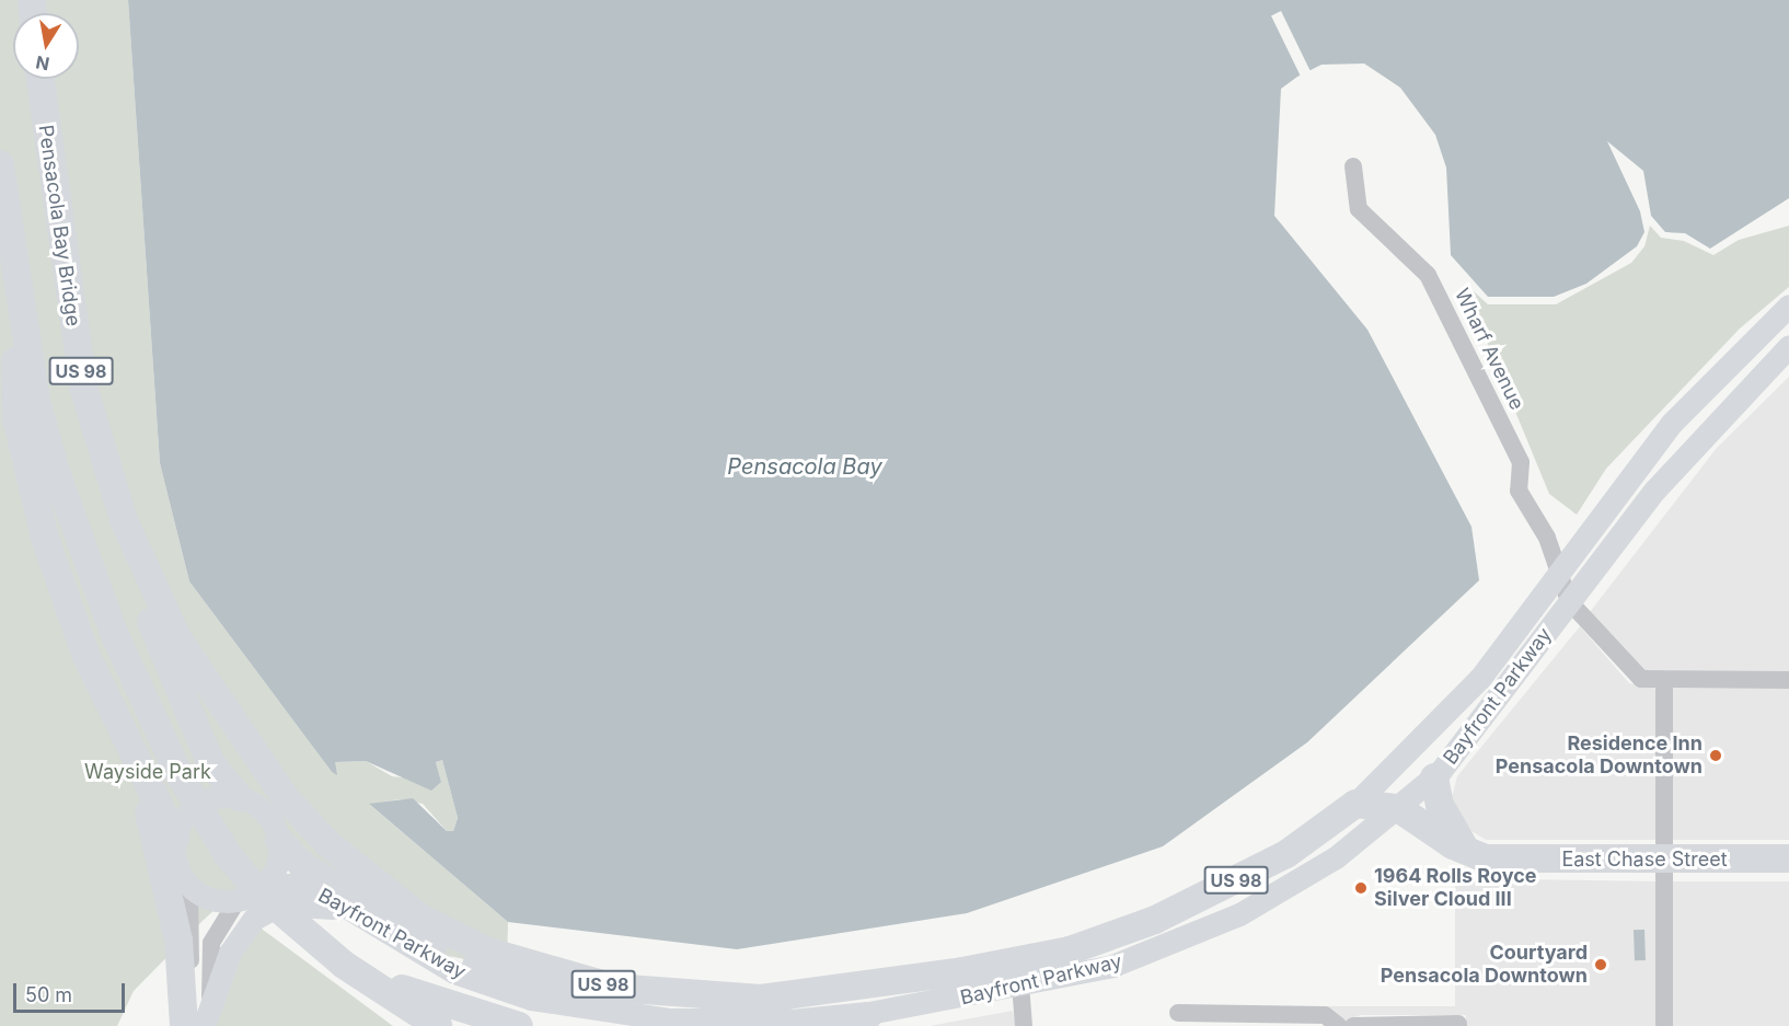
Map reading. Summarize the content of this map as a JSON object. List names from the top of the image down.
{
  "streets": {
    "highway": [
      "Pensacola Bay Bridge",
      "US 98",
      "Bayfront Parkway",
      "East Chase Street"
    ],
    "street": ["Wharf Avenue"]
  },
  "crossings": [
    ["Pensacola Bay Bridge", "Bayfront Parkway"],
    ["Wharf Avenue", "Bayfront Parkway"],
    ["Bayfront Parkway", "East Chase Street"]
  ],
  "water": ["Pensacola Bay"],
  "parks": ["Wayside Park"],
  "places": ["Residence Inn Pensacola Downtown", "1964 Rolls Royce Silver Cloud III", "Courtyard Pensacola Downtown"],
  "scale_bar": "50 m",
  "north": "bottom"
}
